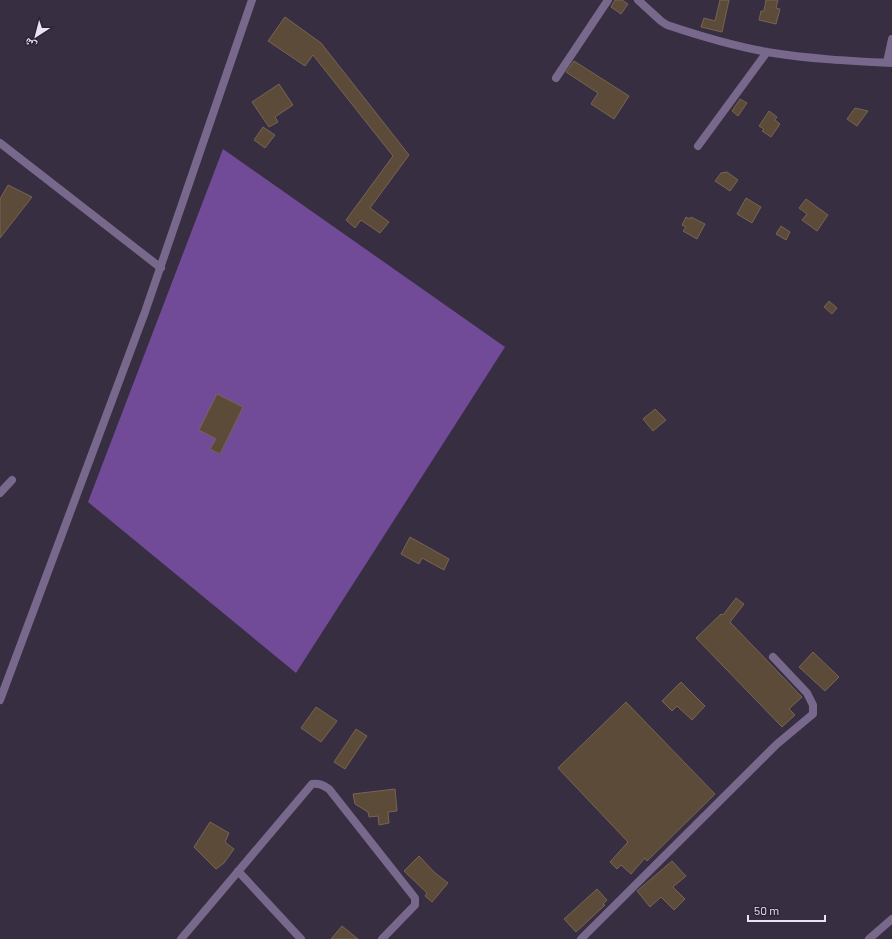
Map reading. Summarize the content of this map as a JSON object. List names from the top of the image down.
{
  "scale_bar": "50 m",
  "north": "bottom left"
}
